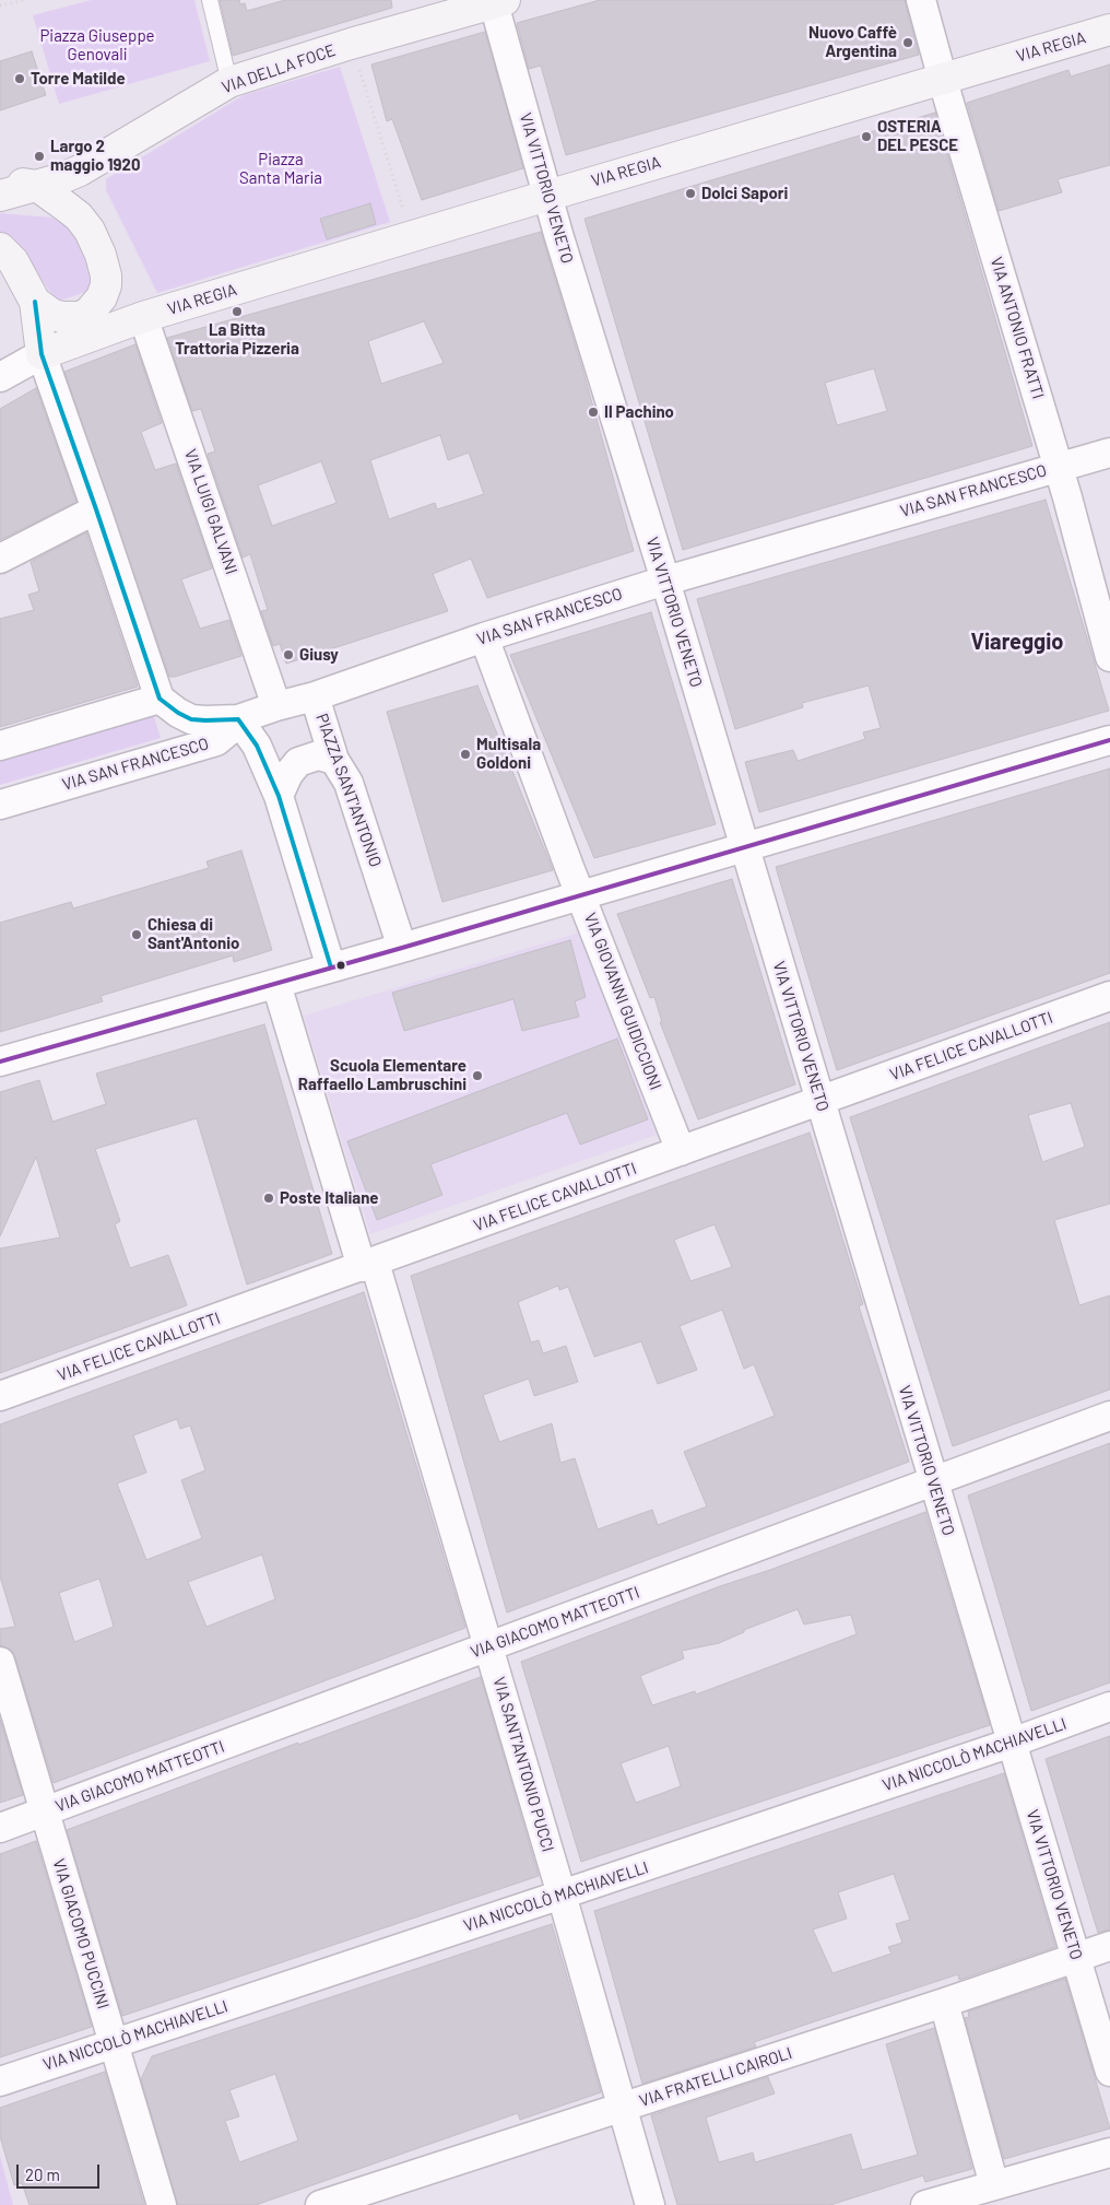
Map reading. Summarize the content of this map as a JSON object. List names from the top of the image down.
{
  "streets": {
    "street": [
      "VIA REGIA",
      "VIA DELLA FOCE",
      "VIA VITTORIO VENETO",
      "VIA ANTONIO FRATTI",
      "VIA SAN FRANCESCO",
      "VIA LUIGI GALVANI",
      "PIAZZA SANT'ANTONIO",
      "VIA GIOVANNI GUIDICCIONI",
      "VIA FELICE CAVALLOTTI",
      "VIA GIACOMO MATTEOTTI",
      "VIA NICCOLÒ MACHIAVELLI",
      "VIA SANT'ANTONIO PUCCI",
      "VIA GIACOMO PUCCINI",
      "VIA FRATELLI CAIROLI"
    ]
  },
  "crossings": [
    ["VIA REGIA", "VIA VITTORIO VENETO"],
    ["VIA REGIA", "VIA ANTONIO FRATTI"],
    ["VIA REGIA", "VIA LUIGI GALVANI"],
    ["VIA DELLA FOCE", "VIA VITTORIO VENETO"],
    ["VIA VITTORIO VENETO", "VIA SAN FRANCESCO"],
    ["VIA VITTORIO VENETO", "VIA FELICE CAVALLOTTI"],
    ["VIA VITTORIO VENETO", "VIA GIACOMO MATTEOTTI"],
    ["VIA VITTORIO VENETO", "VIA NICCOLÒ MACHIAVELLI"],
    ["VIA VITTORIO VENETO", "VIA FRATELLI CAIROLI"],
    ["VIA ANTONIO FRATTI", "VIA SAN FRANCESCO"],
    ["VIA SAN FRANCESCO", "VIA LUIGI GALVANI"],
    ["VIA SAN FRANCESCO", "PIAZZA SANT'ANTONIO"],
    ["VIA SAN FRANCESCO", "VIA GIOVANNI GUIDICCIONI"],
    ["VIA GIOVANNI GUIDICCIONI", "VIA FELICE CAVALLOTTI"],
    ["VIA FELICE CAVALLOTTI", "VIA SANT'ANTONIO PUCCI"],
    ["VIA GIACOMO MATTEOTTI", "VIA SANT'ANTONIO PUCCI"],
    ["VIA GIACOMO MATTEOTTI", "VIA GIACOMO PUCCINI"],
    ["VIA NICCOLÒ MACHIAVELLI", "VIA SANT'ANTONIO PUCCI"],
    ["VIA NICCOLÒ MACHIAVELLI", "VIA GIACOMO PUCCINI"],
    ["VIA SANT'ANTONIO PUCCI", "VIA FRATELLI CAIROLI"]
  ],
  "districts": ["Viareggio"],
  "parks": ["Piazza Giuseppe Genovali", "Piazza Santa Maria"],
  "places": [
    "Nuovo Caffè Argentina",
    "Torre Matilde",
    "OSTERIA DEL PESCE",
    "Largo 2 maggio 1920",
    "Dolci Sapori",
    "La Bitta Trattoria Pizzeria",
    "Il Pachino",
    "Giusy",
    "Multisala Goldoni",
    "Chiesa di Sant'Antonio",
    "Scuola Elementare Raffaello Lambruschini",
    "Poste Italiane"
  ],
  "scale_bar": "20 m"
}
